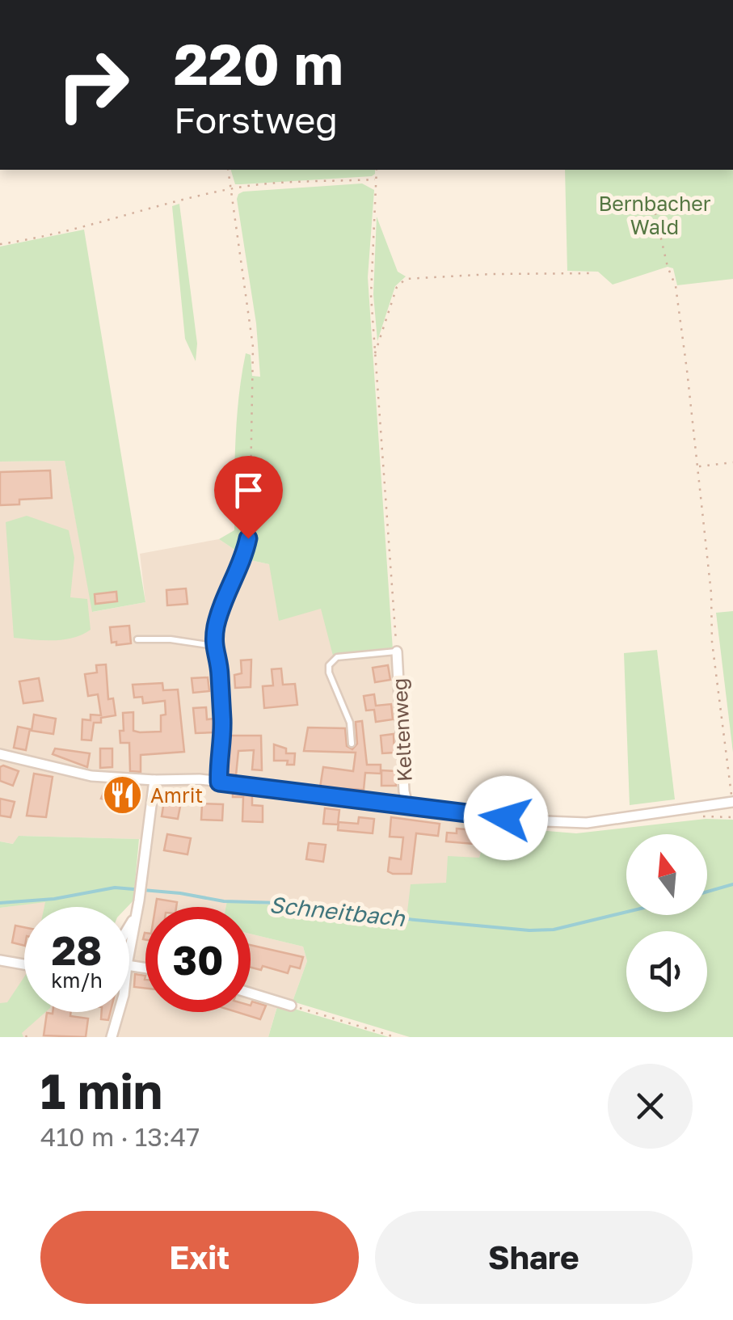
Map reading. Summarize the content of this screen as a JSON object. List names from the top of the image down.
{
  "streets": {
    "street": ["Keltenweg"]
  },
  "water": ["Schneitbach"],
  "parks": ["Bernbacher Wald"],
  "places": {
    "restaurant": ["Amrit"]
  },
  "north": "top",
  "page": {
    "turn": ["220 m", "Forstweg"],
    "speed": "28 km/h",
    "limit": "30",
    "heading": ["1 min", "410 m · 13:47"],
    "buttons": ["Exit", "Share"]
  }
}
